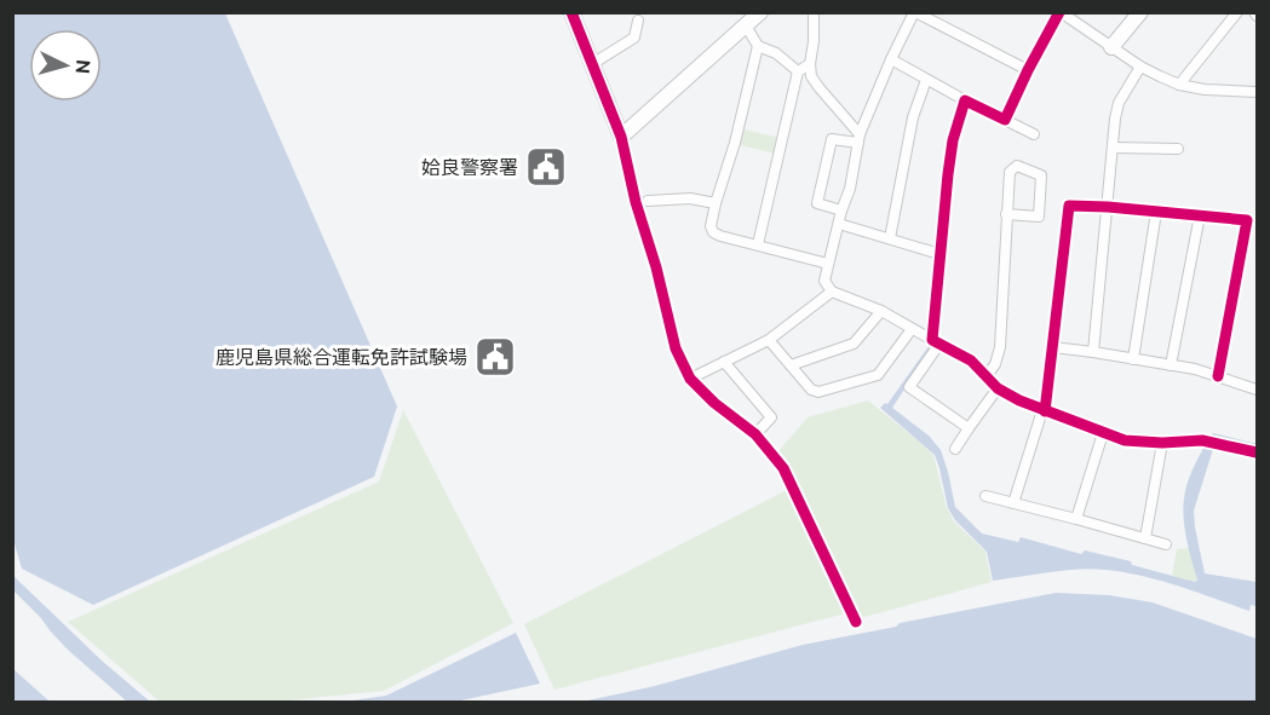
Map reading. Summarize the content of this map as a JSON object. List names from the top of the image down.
{
  "places": {
    "public building": ["姶良警察署", "鹿児島県総合運転免許試験場"]
  },
  "north": "right"
}
